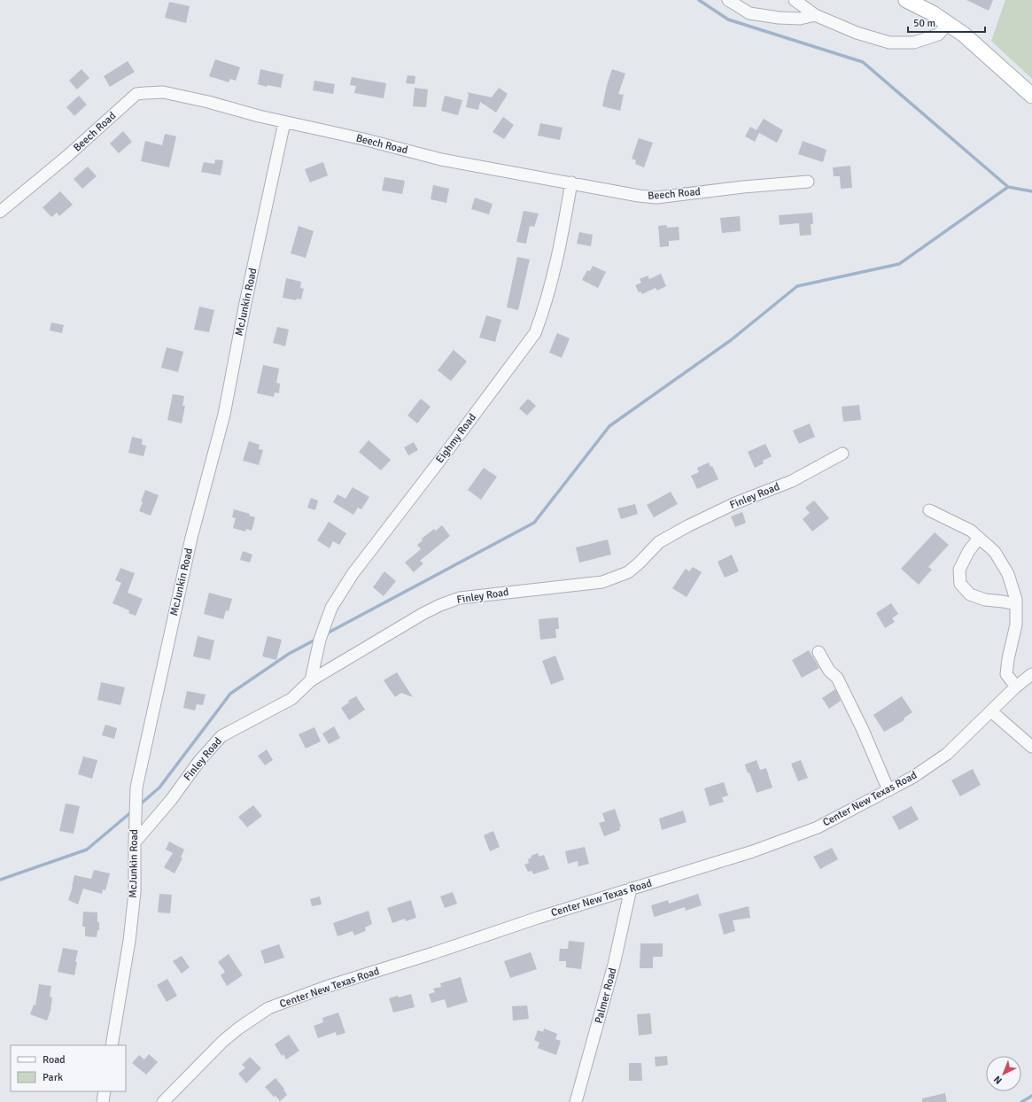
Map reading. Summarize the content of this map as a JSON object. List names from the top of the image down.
{
  "streets": {
    "street": [
      "Beech Road",
      "McJunkin Road",
      "Eighmy Road",
      "Finley Road",
      "Center New Texas Road",
      "Palmer Road"
    ]
  },
  "crossings": [
    ["Beech Road", "McJunkin Road"],
    ["Beech Road", "Eighmy Road"],
    ["McJunkin Road", "Finley Road"],
    ["Eighmy Road", "Finley Road"],
    ["Center New Texas Road", "Palmer Road"]
  ],
  "legend": ["Road", "Park"],
  "scale_bar": "50 m",
  "north": "bottom left"
}
